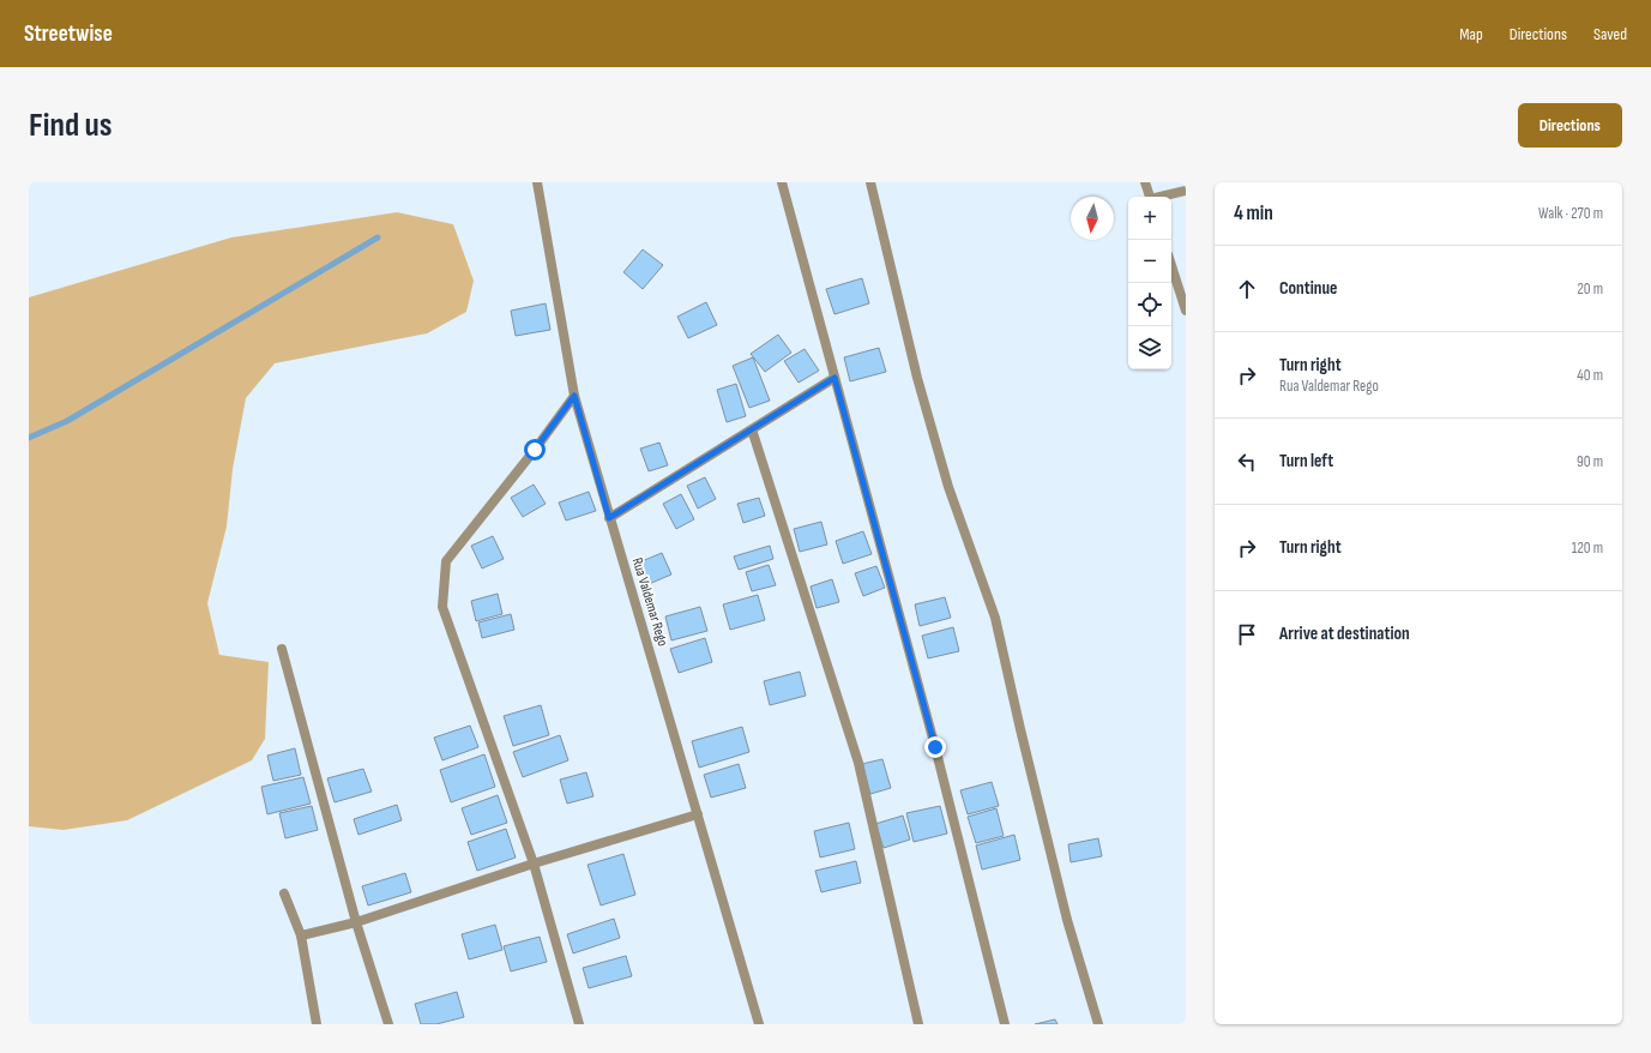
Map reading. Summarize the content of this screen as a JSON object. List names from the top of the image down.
{
  "streets": {
    "street": ["Rua Valdemar Rego"]
  },
  "north": "bottom",
  "page": {
    "header": "Streetwise",
    "nav": ["Map", "Directions", "Saved"],
    "buttons": "Directions",
    "title": "Find us",
    "heading": ["4 min", "Walk · 270 m"],
    "map_buttons": ["+", "−"],
    "list": [
      ["Continue", "20 m"],
      ["Turn right", "Rua Valdemar Rego", "40 m"],
      ["Turn left", "90 m"],
      ["Turn right", "120 m"],
      "Arrive at destination"
    ]
  }
}
